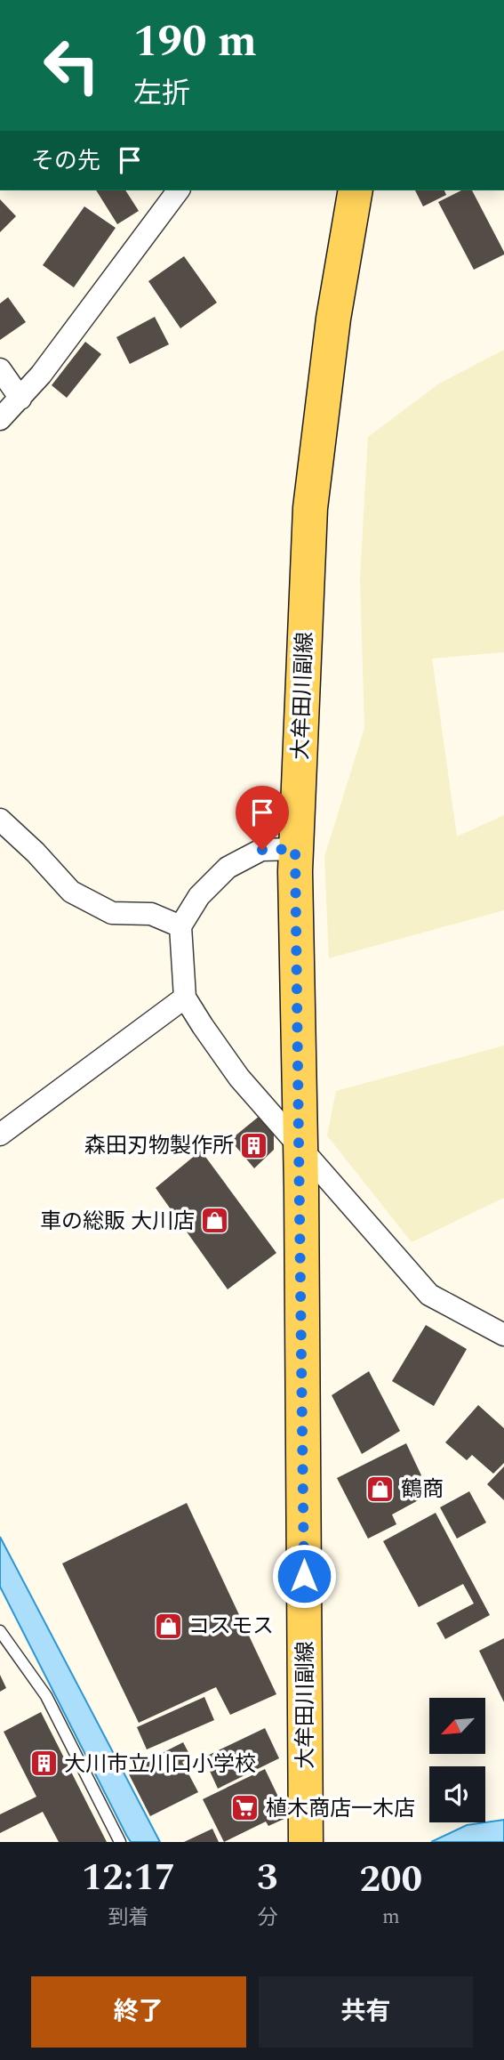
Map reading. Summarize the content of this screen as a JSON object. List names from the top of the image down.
{
  "streets": {
    "main road": ["大牟田川副線"]
  },
  "places": {
    "building": ["森田刃物製作所", "大川市立川口小学校"],
    "shop": ["車の総販 大川店", "鶴商", "コスモス"],
    "supermarket": ["植木商店一木店"]
  },
  "north": "bottom left",
  "page": {
    "turn": ["190 m", "左折"],
    "then": "その先",
    "eta": [
      "12:17",
      "到着",
      "3",
      "分",
      "200",
      "m"
    ],
    "buttons": ["終了", "共有"]
  }
}
